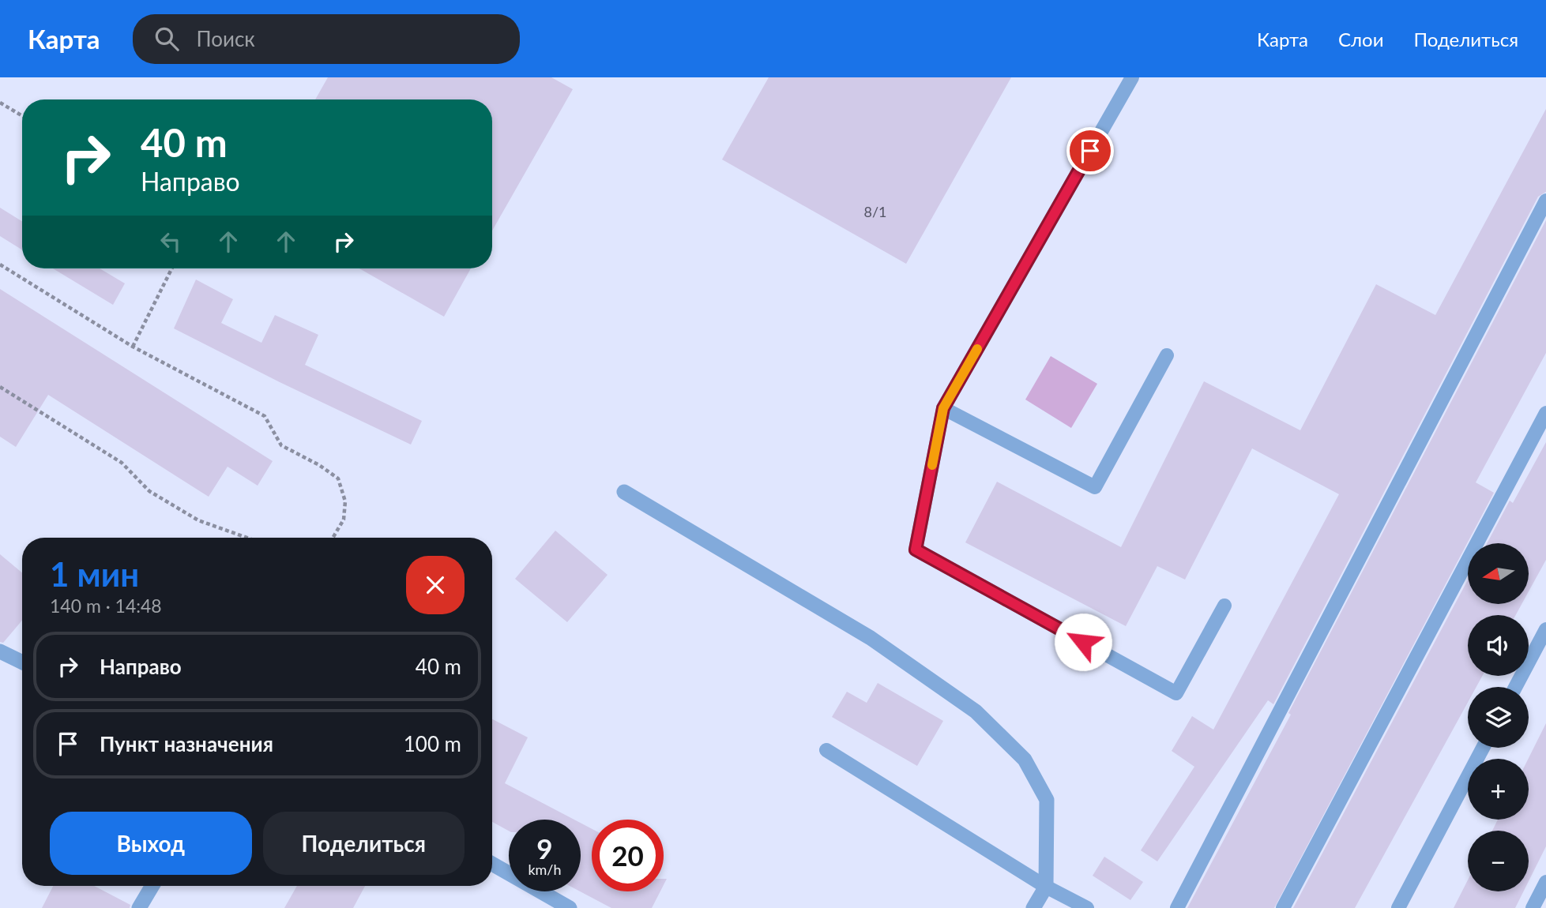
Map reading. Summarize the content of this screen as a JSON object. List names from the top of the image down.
{
  "house_numbers": ["8/1"],
  "north": "left",
  "page": {
    "header": "Карта",
    "search": "Поиск",
    "nav": ["Карта", "Слои", "Поделиться"],
    "turn": ["40 m", "Направо"],
    "heading": ["1 мин", "140 m · 14:48"],
    "map_buttons": ["+", "−"],
    "list": [
      {
        "name": "Направо",
        "value": "40 m"
      },
      {
        "name": "Пункт назначения",
        "value": "100 m"
      }
    ],
    "buttons": ["Выход", "Поделиться"],
    "speed": "9 km/h",
    "limit": "20"
  }
}
